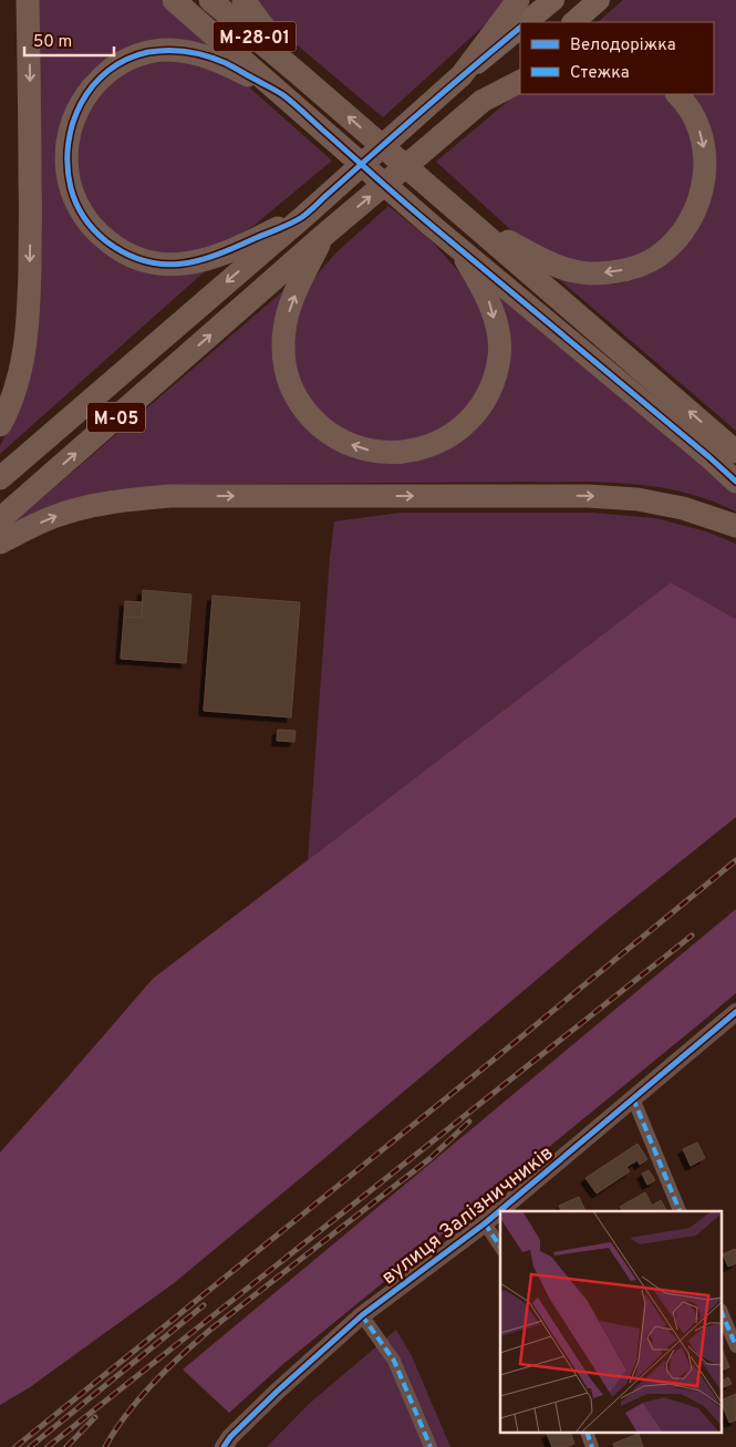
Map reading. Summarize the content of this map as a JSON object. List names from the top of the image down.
{
  "streets": {
    "highway": ["М-28-01", "М-05"],
    "street": ["вулиця Залізничників"]
  },
  "legend": ["Велодоріжка", "Стежка"],
  "scale_bar": "50 m"
}
